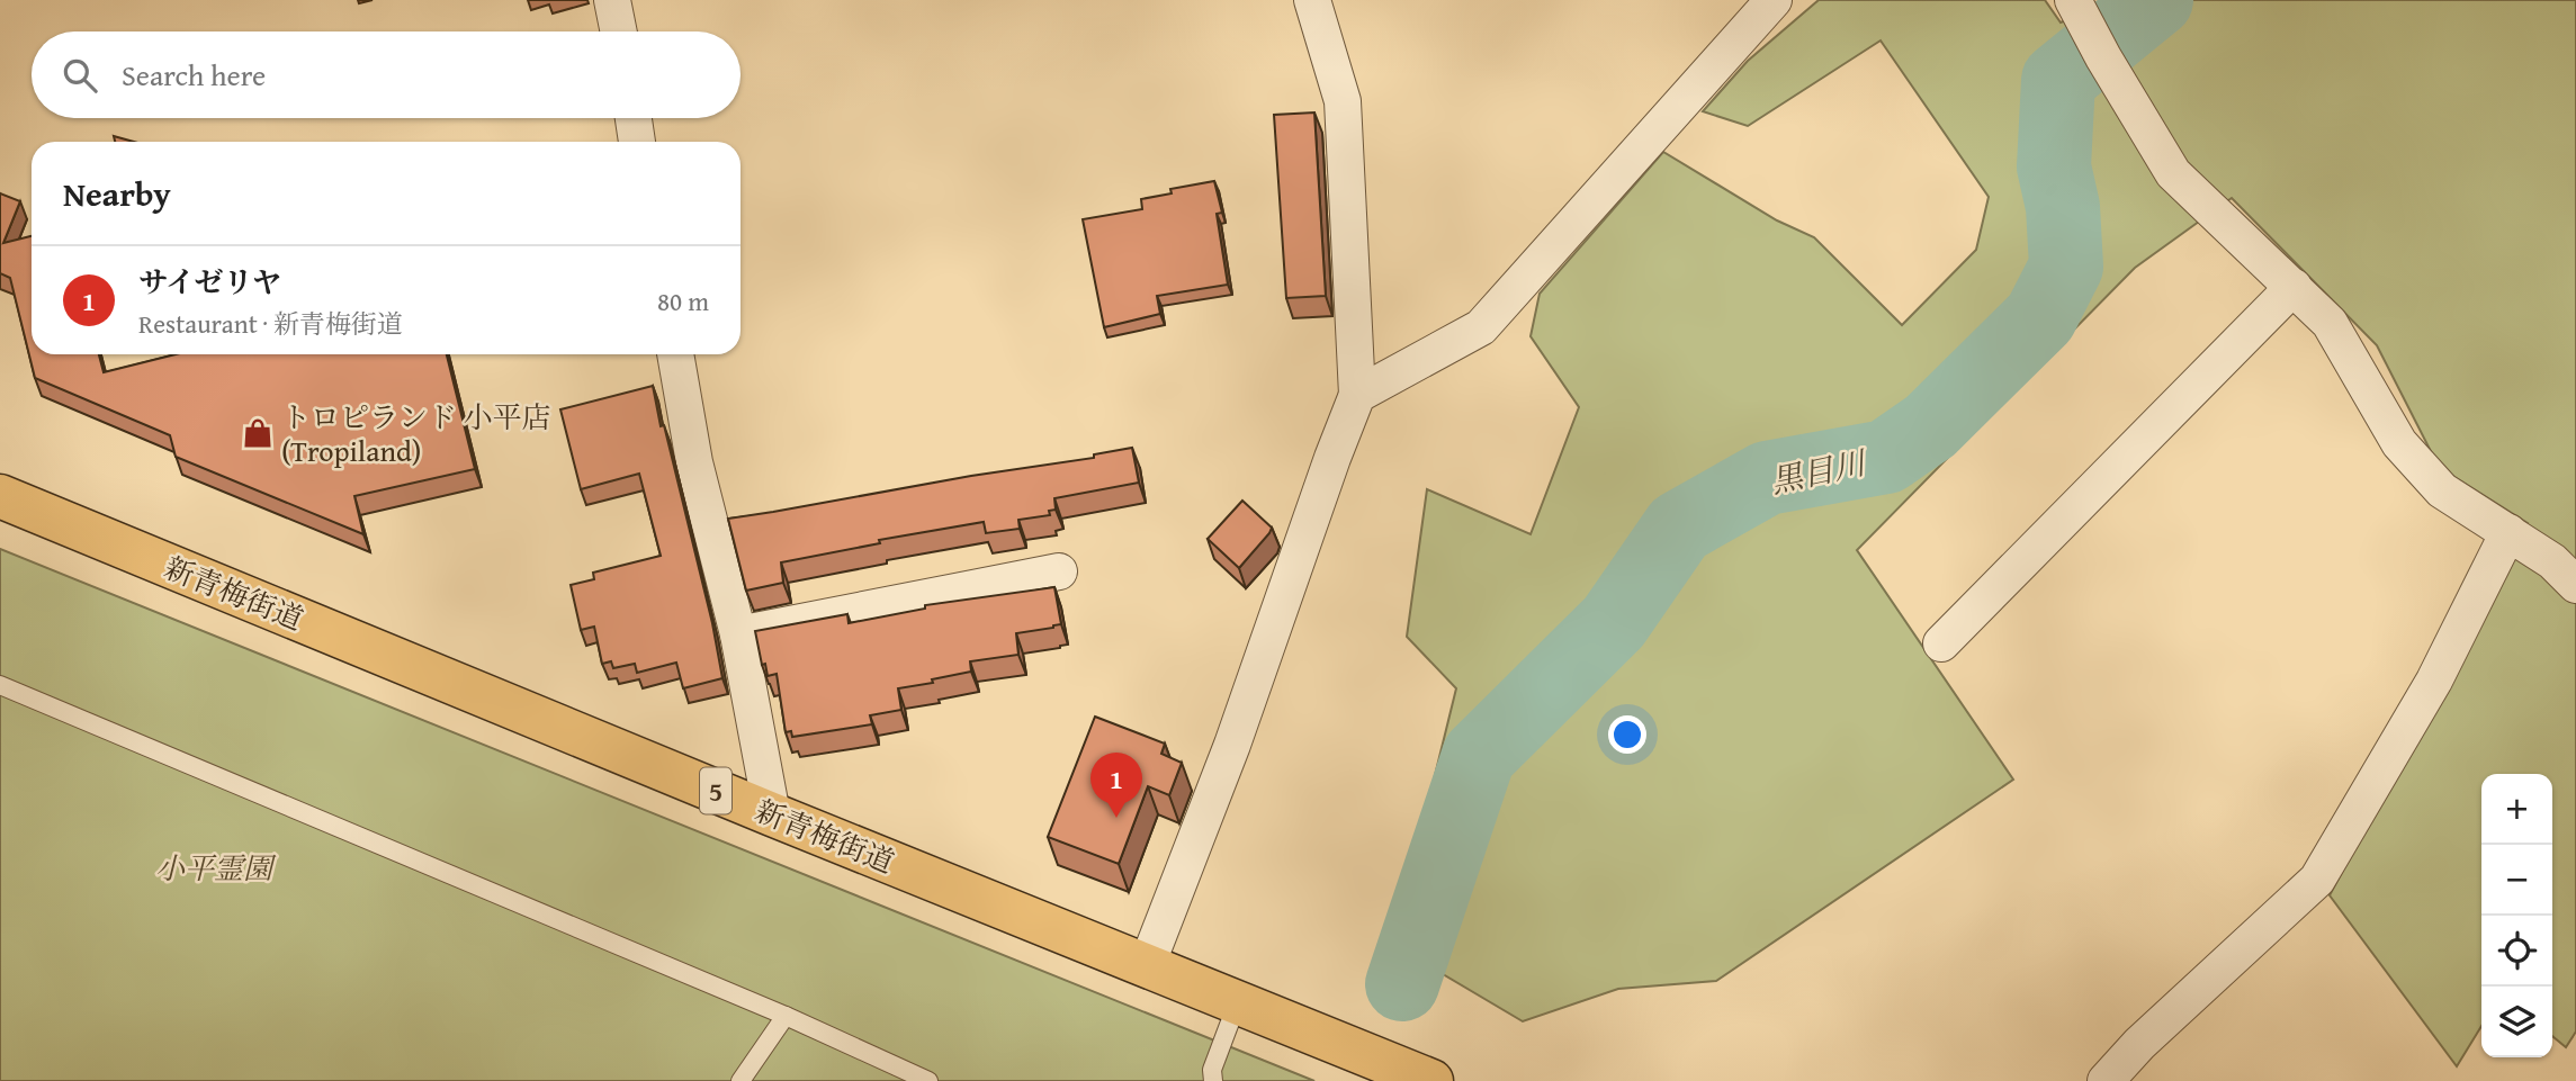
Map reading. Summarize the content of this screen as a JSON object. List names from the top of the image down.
{
  "streets": {
    "main road": ["新青梅街道", "5"]
  },
  "water": ["黒目川"],
  "parks": ["小平霊園"],
  "places": {
    "shop": ["トロピランド 小平店 (Tropiland)"]
  },
  "page": {
    "search": "Search here",
    "heading": "Nearby",
    "list": [
      {
        "mark": "1",
        "name": "サイゼリヤ",
        "note": "Restaurant · 新青梅街道",
        "value": "80 m"
      }
    ],
    "pins": "1",
    "map_buttons": ["+", "−"]
  }
}
